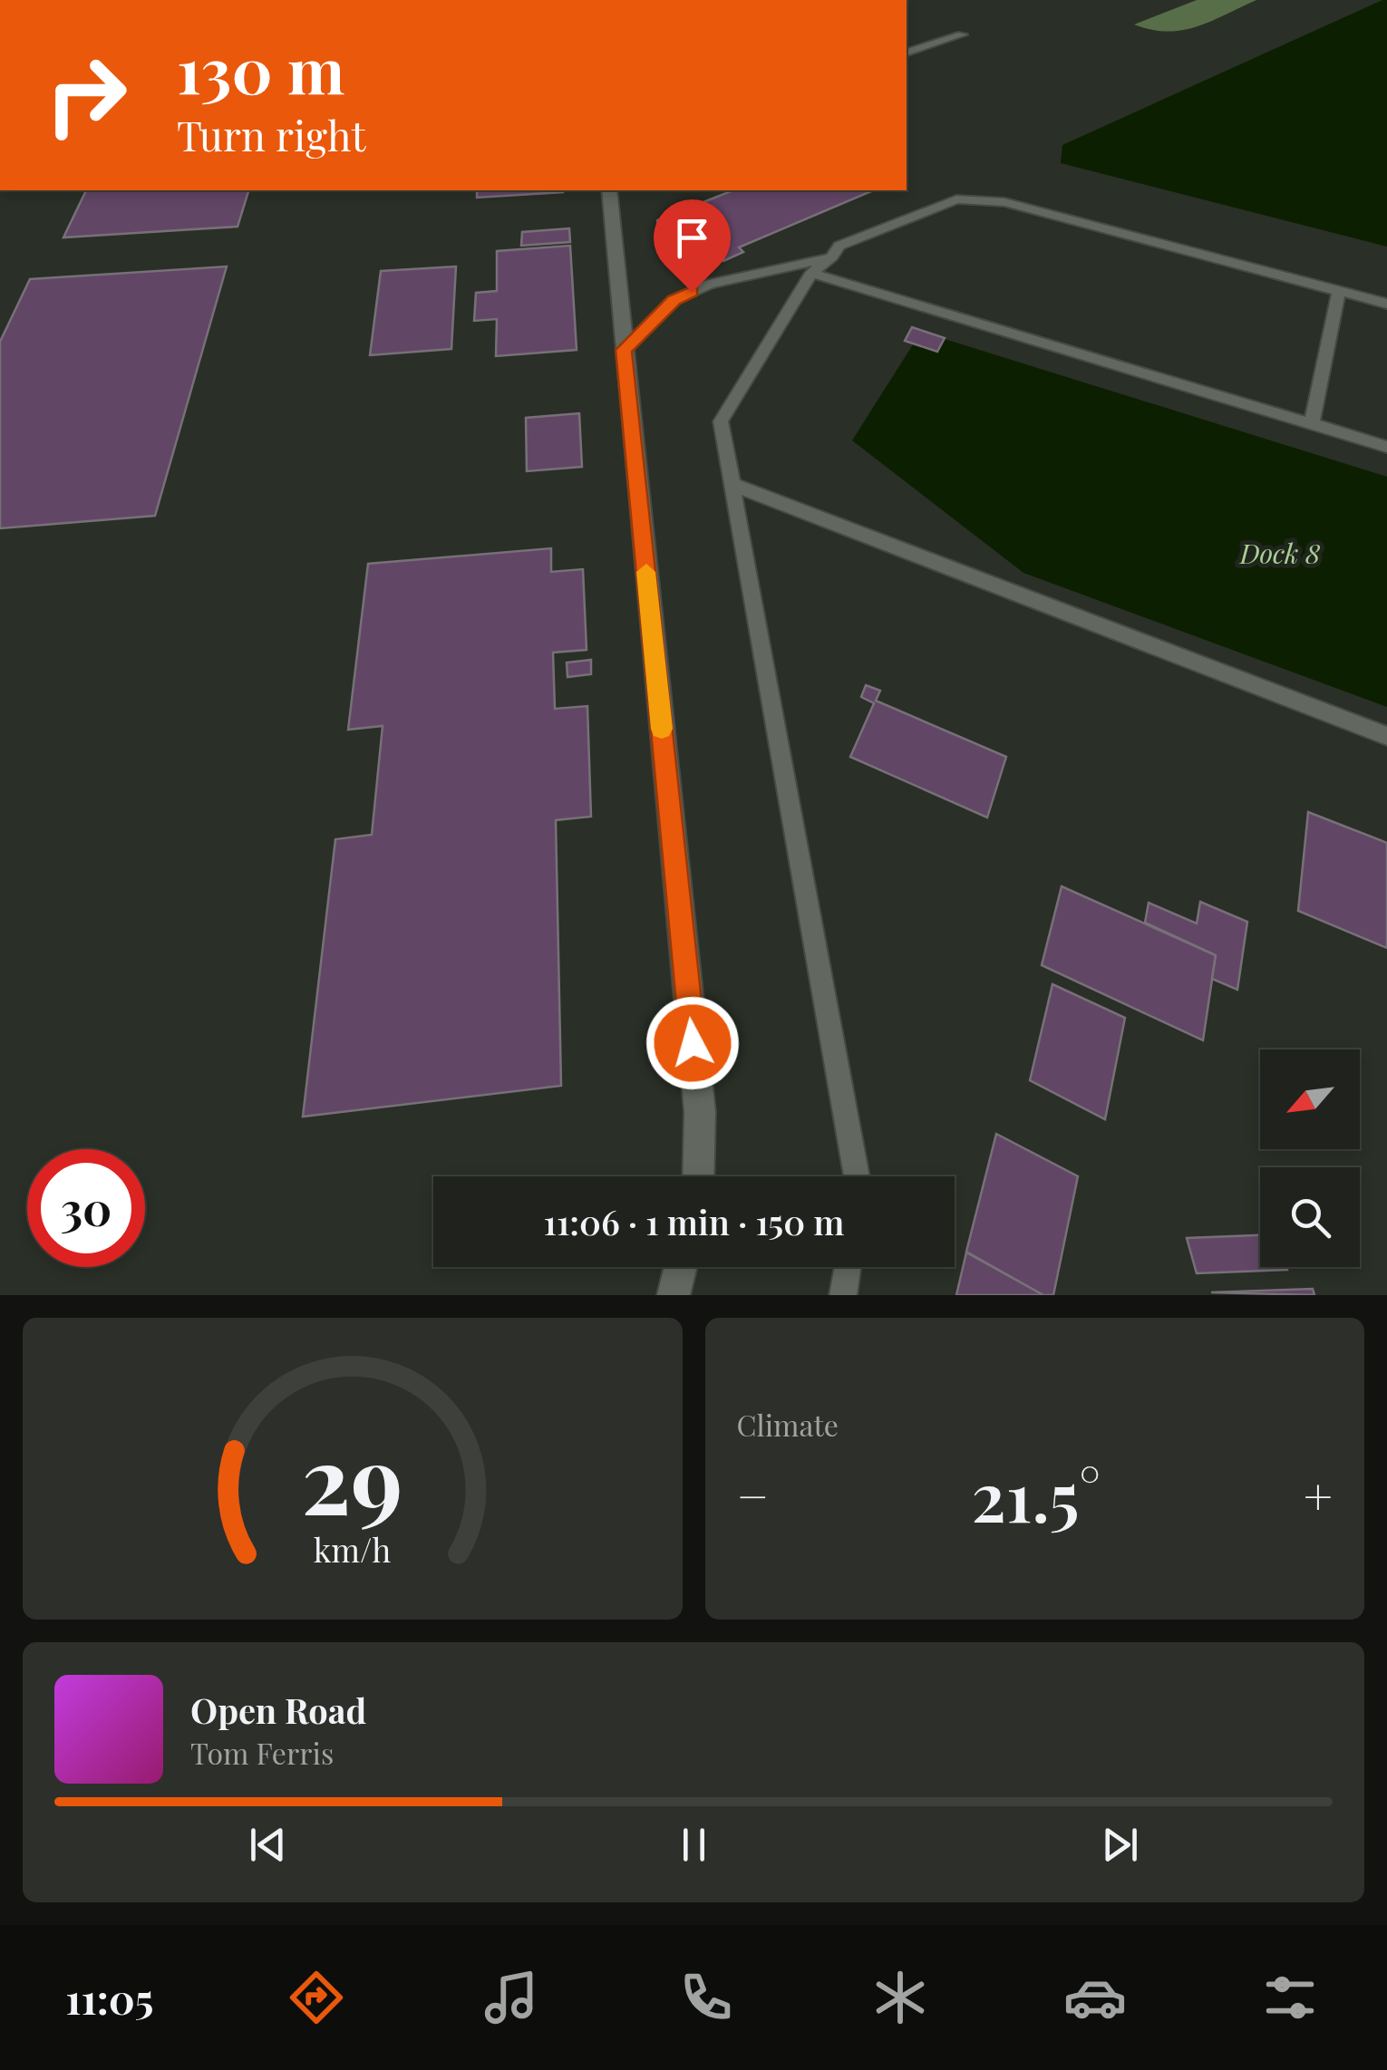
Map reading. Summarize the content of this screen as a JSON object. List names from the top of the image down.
{
  "water": ["Dock 8"],
  "north": "bottom left",
  "page": {
    "turn": ["130 m", "Turn right"],
    "limit": "30",
    "trip": "11:06 · 1 min · 150 m",
    "tile": "Climate",
    "heat": ["−", "21.5°", "+"],
    "song": ["Open Road", "Tom Ferris"],
    "tabs": "11:05",
    "gauge": ["29", "km/h"]
  }
}
